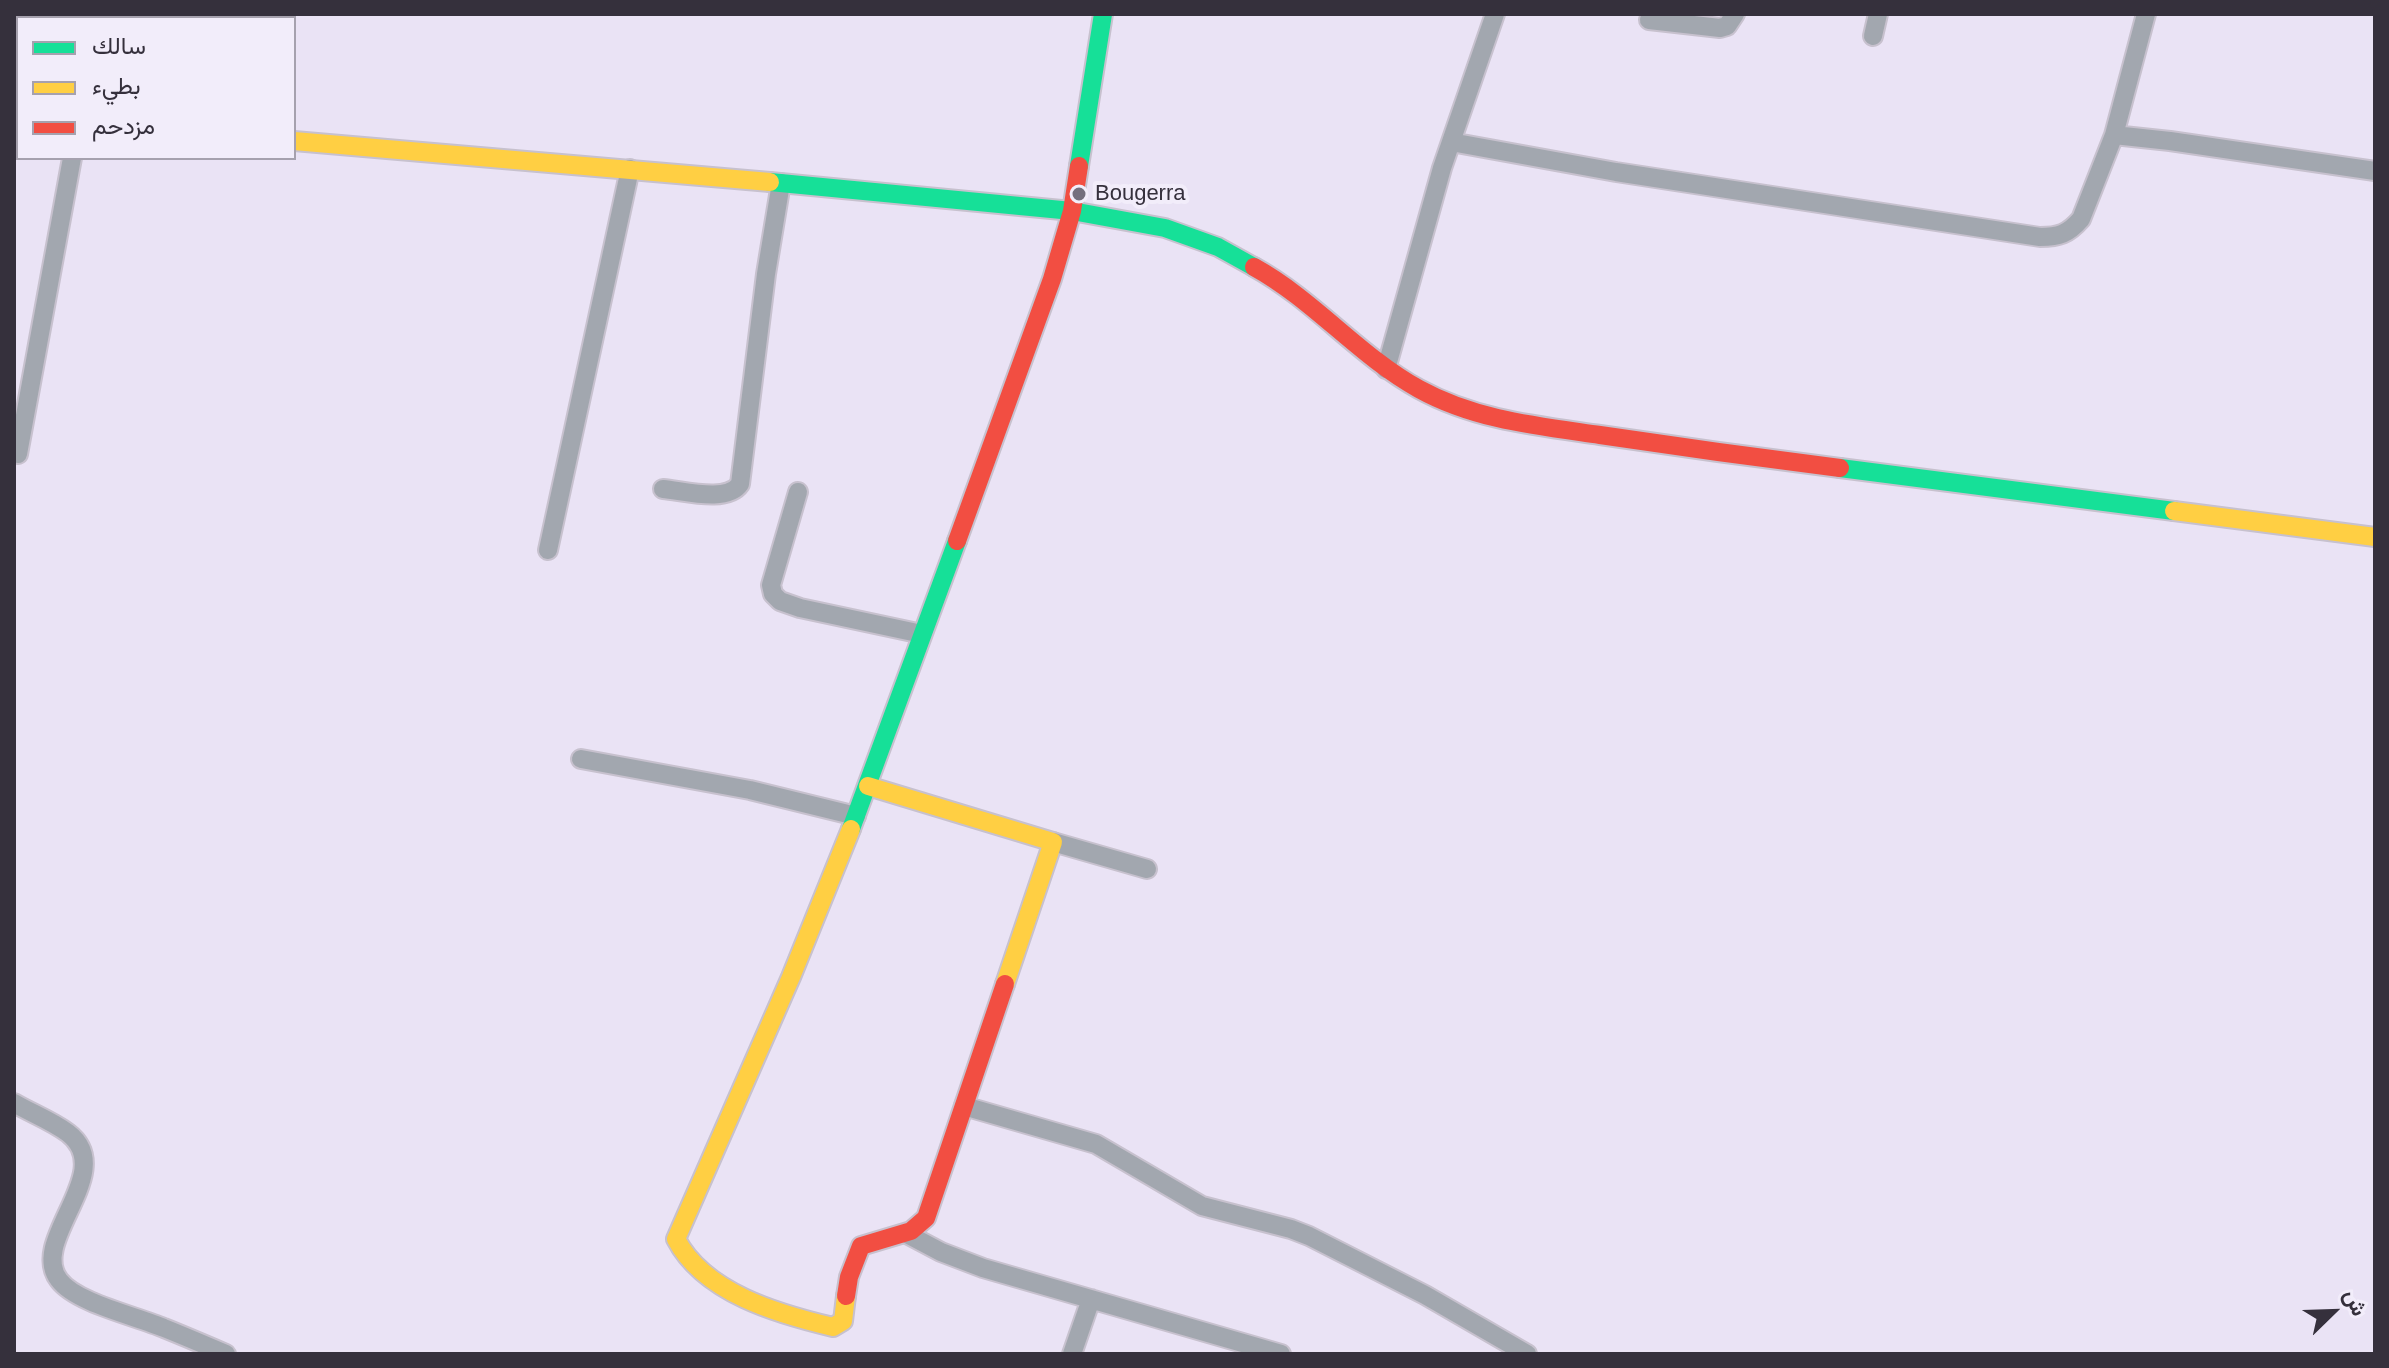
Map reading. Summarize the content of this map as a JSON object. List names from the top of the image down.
{
  "places": ["Bougerra"],
  "legend": ["سالك", "بطيء", "مزدحم"],
  "north": "top right"
}
